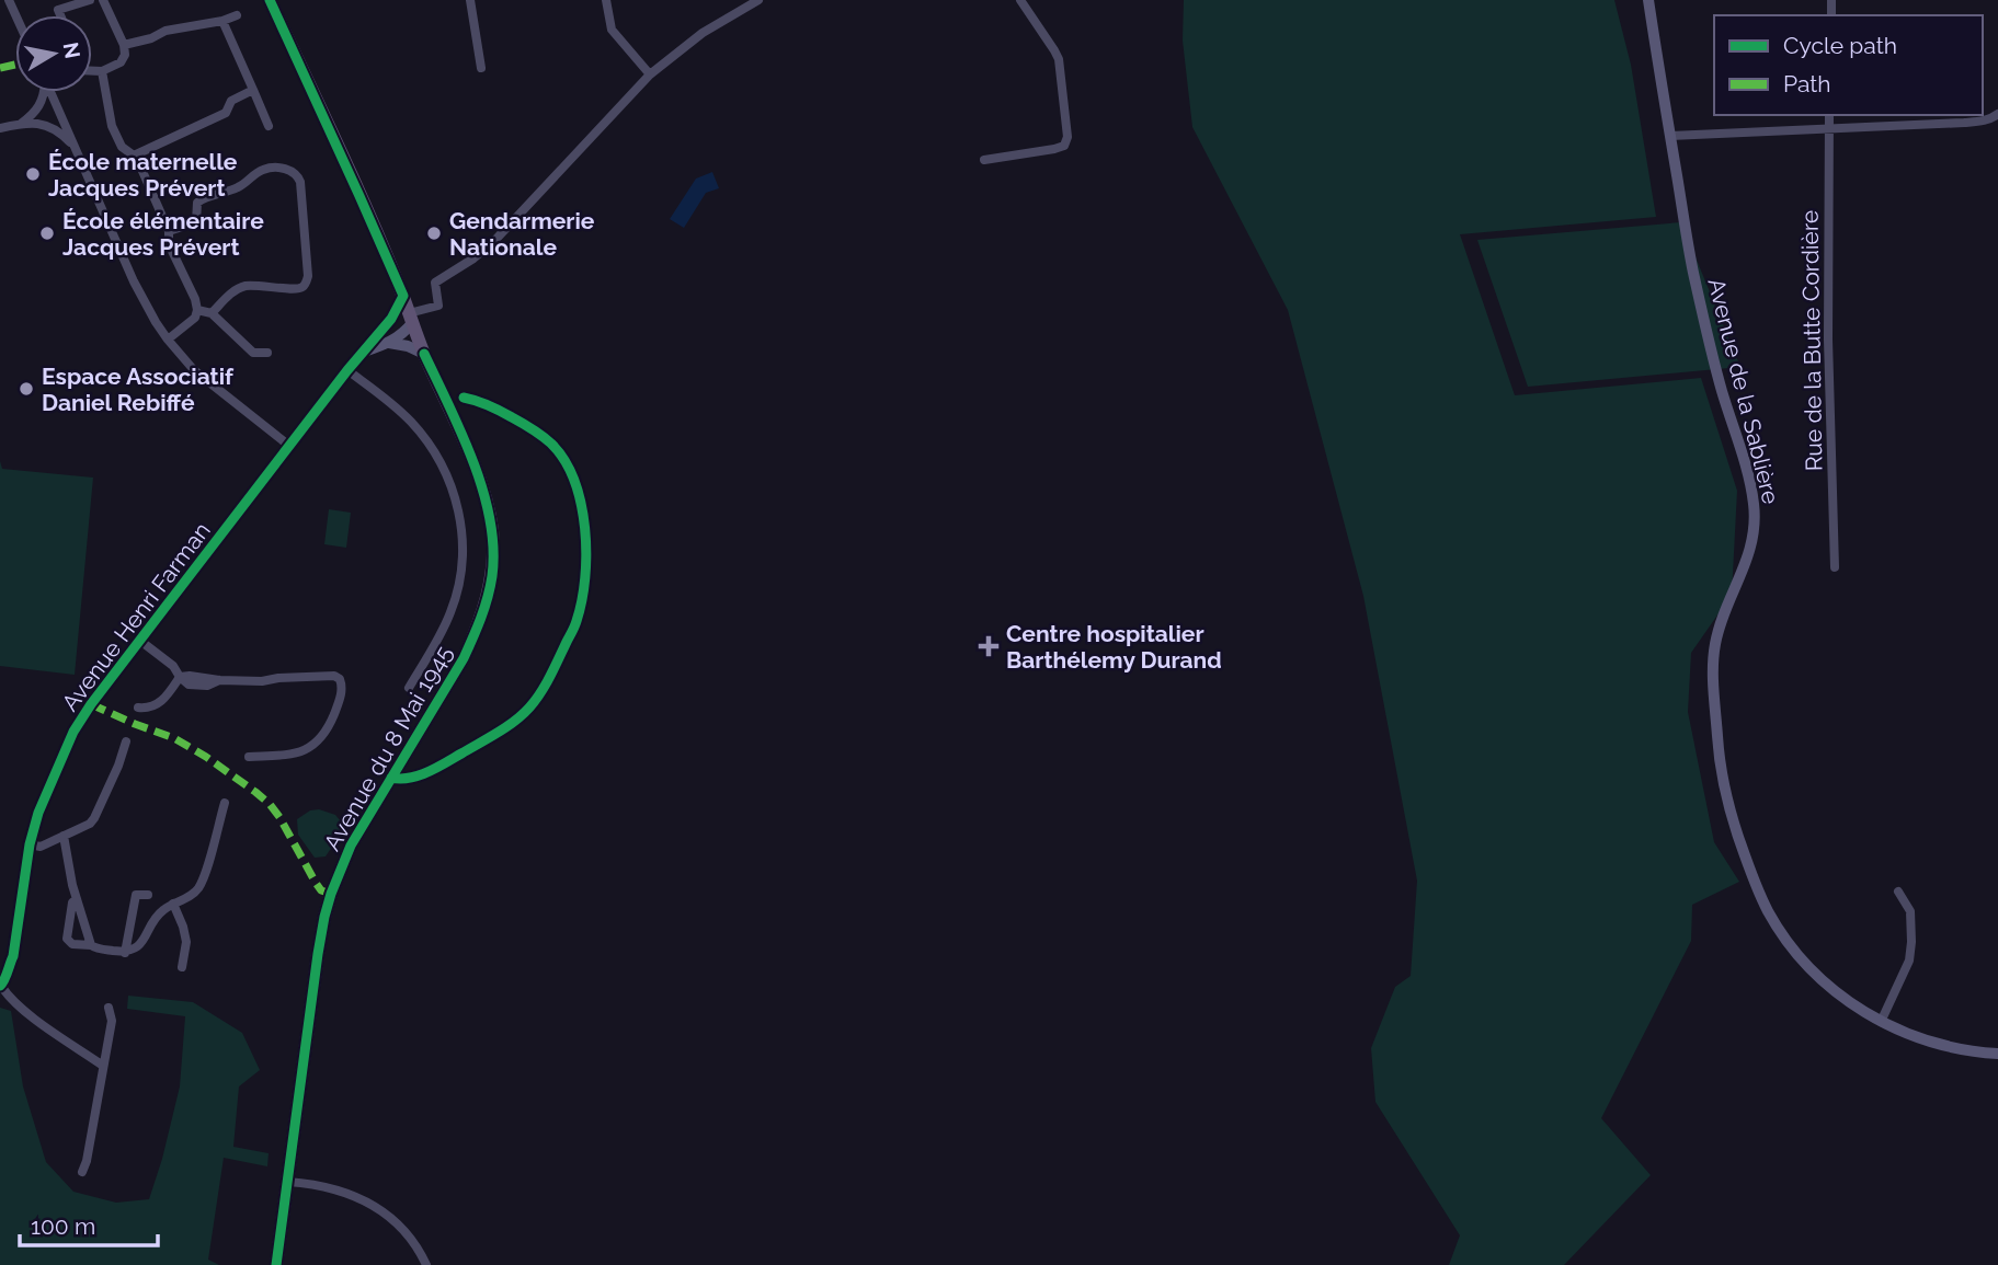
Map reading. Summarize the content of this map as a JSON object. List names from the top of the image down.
{
  "streets": {
    "main road": ["Avenue de la Sablière", "Avenue Henri Farman", "Avenue du 8 Mai 1945"],
    "street": ["Rue de la Butte Cordière"]
  },
  "crossings": [
    ["Avenue Henri Farman", "Avenue du 8 Mai 1945"]
  ],
  "places": {
    "other": [
      "École maternelle Jacques Prévert",
      "École élémentaire Jacques Prévert",
      "Gendarmerie Nationale",
      "Espace Associatif Daniel Rebiffé"
    ],
    "health": ["Centre hospitalier Barthélemy Durand"]
  },
  "legend": ["Cycle path", "Path"],
  "scale_bar": "100 m",
  "north": "right"
}
